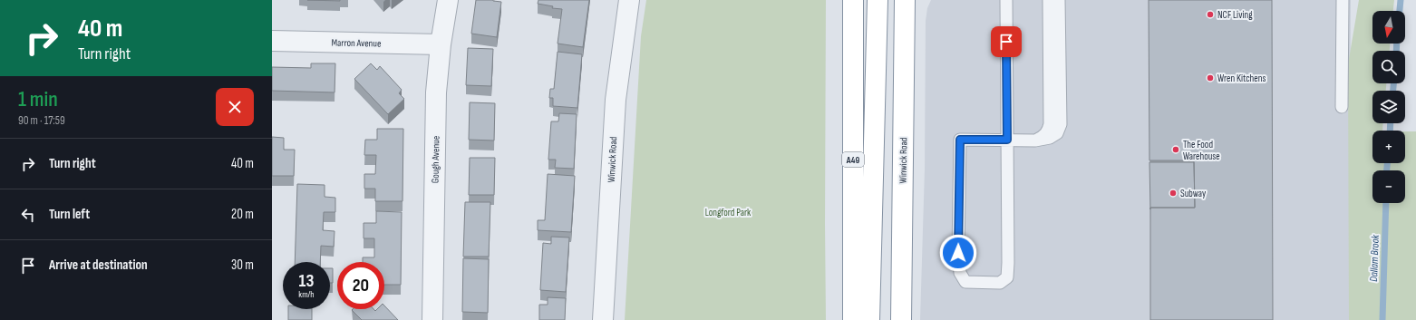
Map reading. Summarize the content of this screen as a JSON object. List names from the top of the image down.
{
  "streets": {
    "highway": ["Winwick Road", "A49"],
    "street": ["Marron Avenue", "Gough Avenue"]
  },
  "crossings": [
    ["Marron Avenue", "Gough Avenue"]
  ],
  "water": ["Dallam Brook"],
  "parks": ["Longford Park"],
  "places": [
    "NCF Living",
    "Wren Kitchens",
    "The Food Warehouse",
    "Subway"
  ],
  "north": "bottom",
  "page": {
    "turn": ["40 m", "Turn right"],
    "map_buttons": ["+", "−"],
    "heading": ["1 min", "90 m · 17:59"],
    "list": [
      {
        "name": "Turn right",
        "value": "40 m"
      },
      {
        "name": "Turn left",
        "value": "20 m"
      },
      {
        "name": "Arrive at destination",
        "value": "30 m"
      }
    ],
    "speed": "13 km/h",
    "limit": "20"
  }
}
